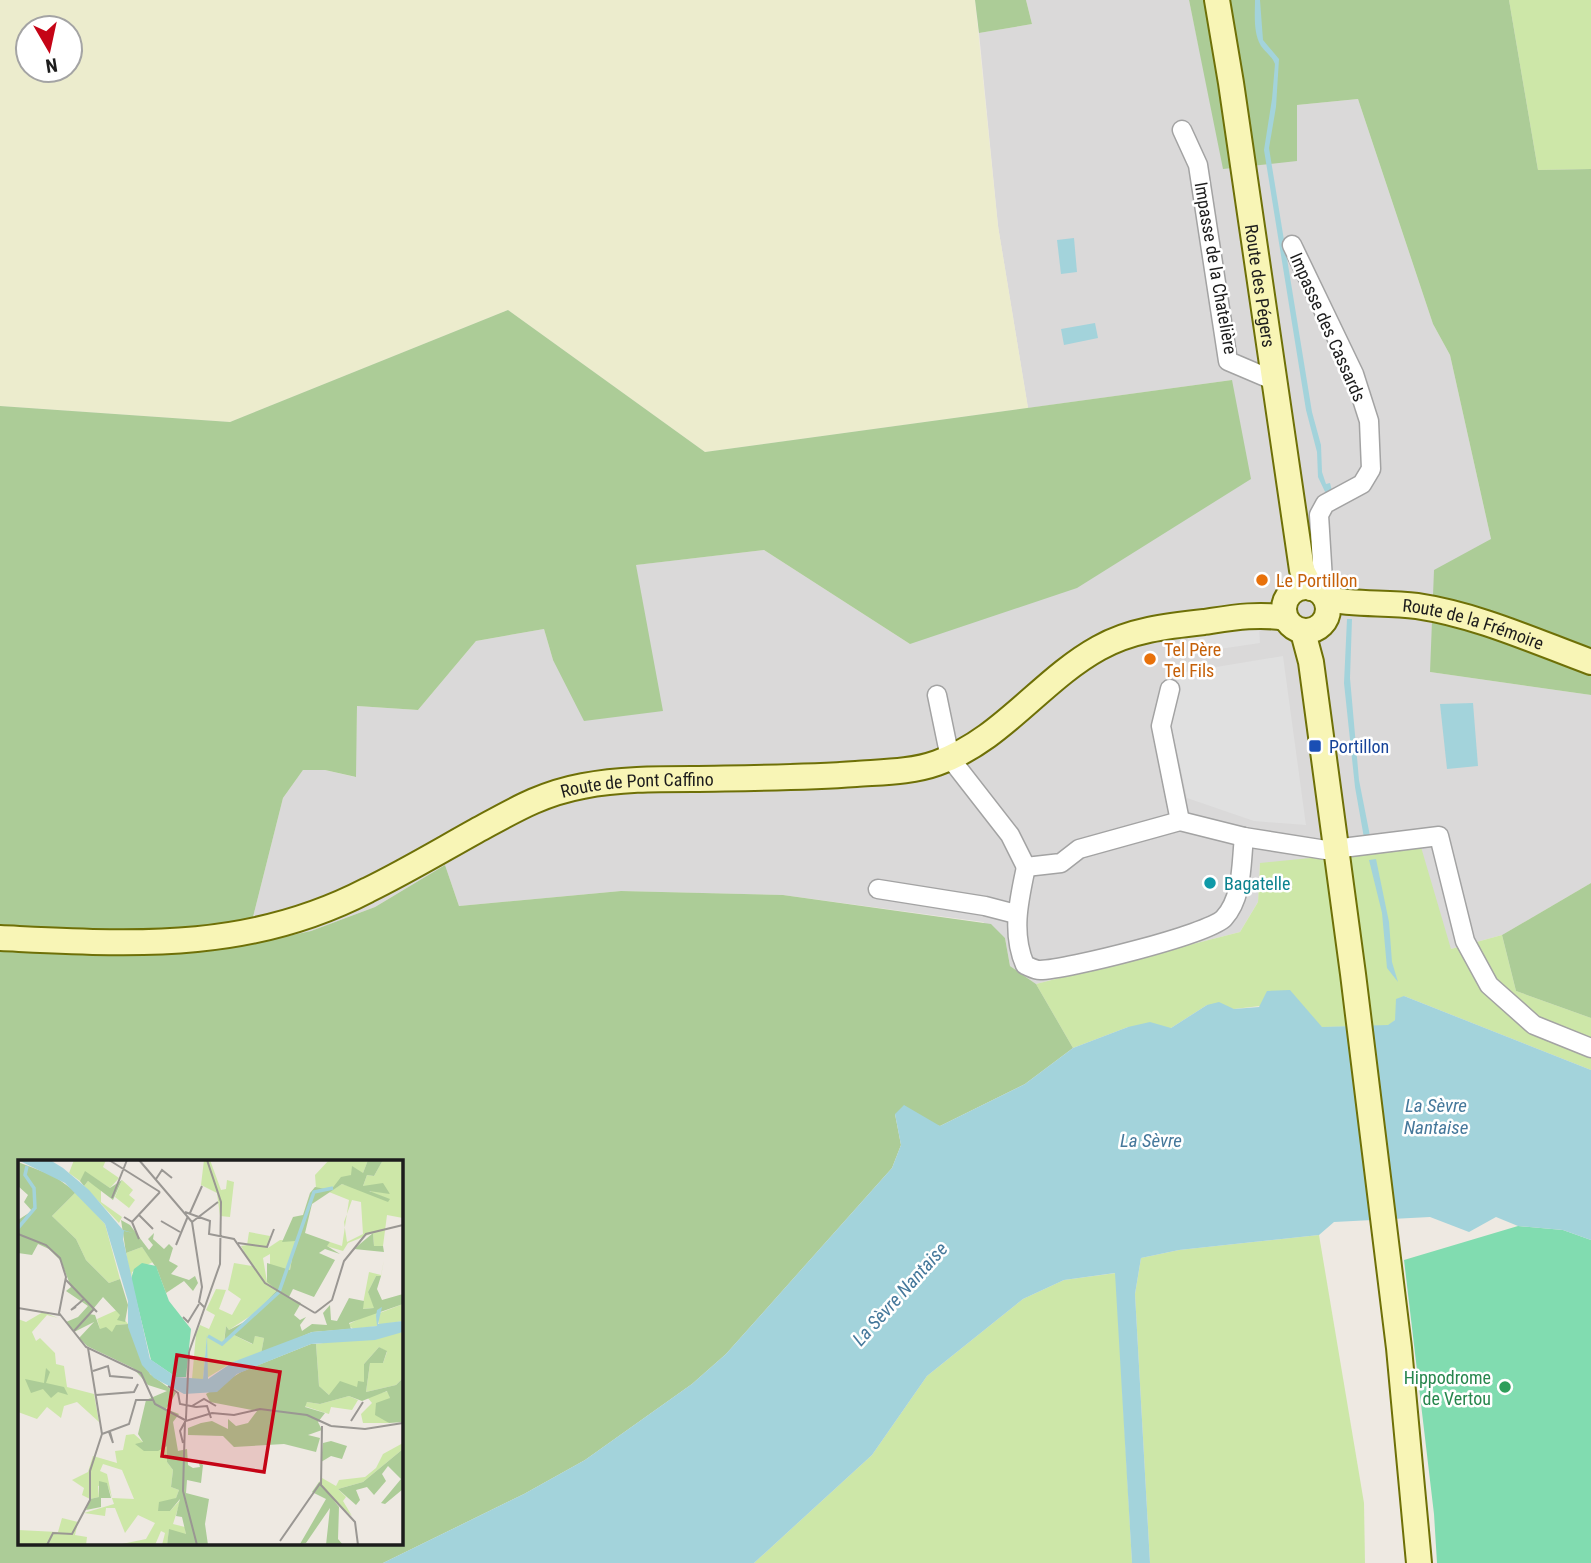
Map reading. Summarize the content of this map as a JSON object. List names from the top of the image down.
{
  "streets": {
    "street": [
      "Impasse de la Chatelière",
      "Route des Pégers",
      "Impasse des Cassards",
      "Route de la Frémoire",
      "Route de Pont Caffino"
    ]
  },
  "crossings": [
    ["Impasse de la Chatelière", "Route des Pégers"],
    ["Route des Pégers", "Impasse des Cassards"],
    ["Route des Pégers", "Route de la Frémoire"],
    ["Route des Pégers", "Route de Pont Caffino"],
    ["Impasse des Cassards", "Route de la Frémoire"],
    ["Impasse des Cassards", "Route de Pont Caffino"],
    ["Route de la Frémoire", "Route de Pont Caffino"]
  ],
  "water": ["La Sèvre Nantaise", "La Sèvre"],
  "places": {
    "other": [
      "Le Portillon",
      "Tel Père Tel Fils",
      "Bagatelle",
      "Hippodrome de Vertou"
    ],
    "transit": ["Portillon"]
  },
  "north": "bottom"
}
